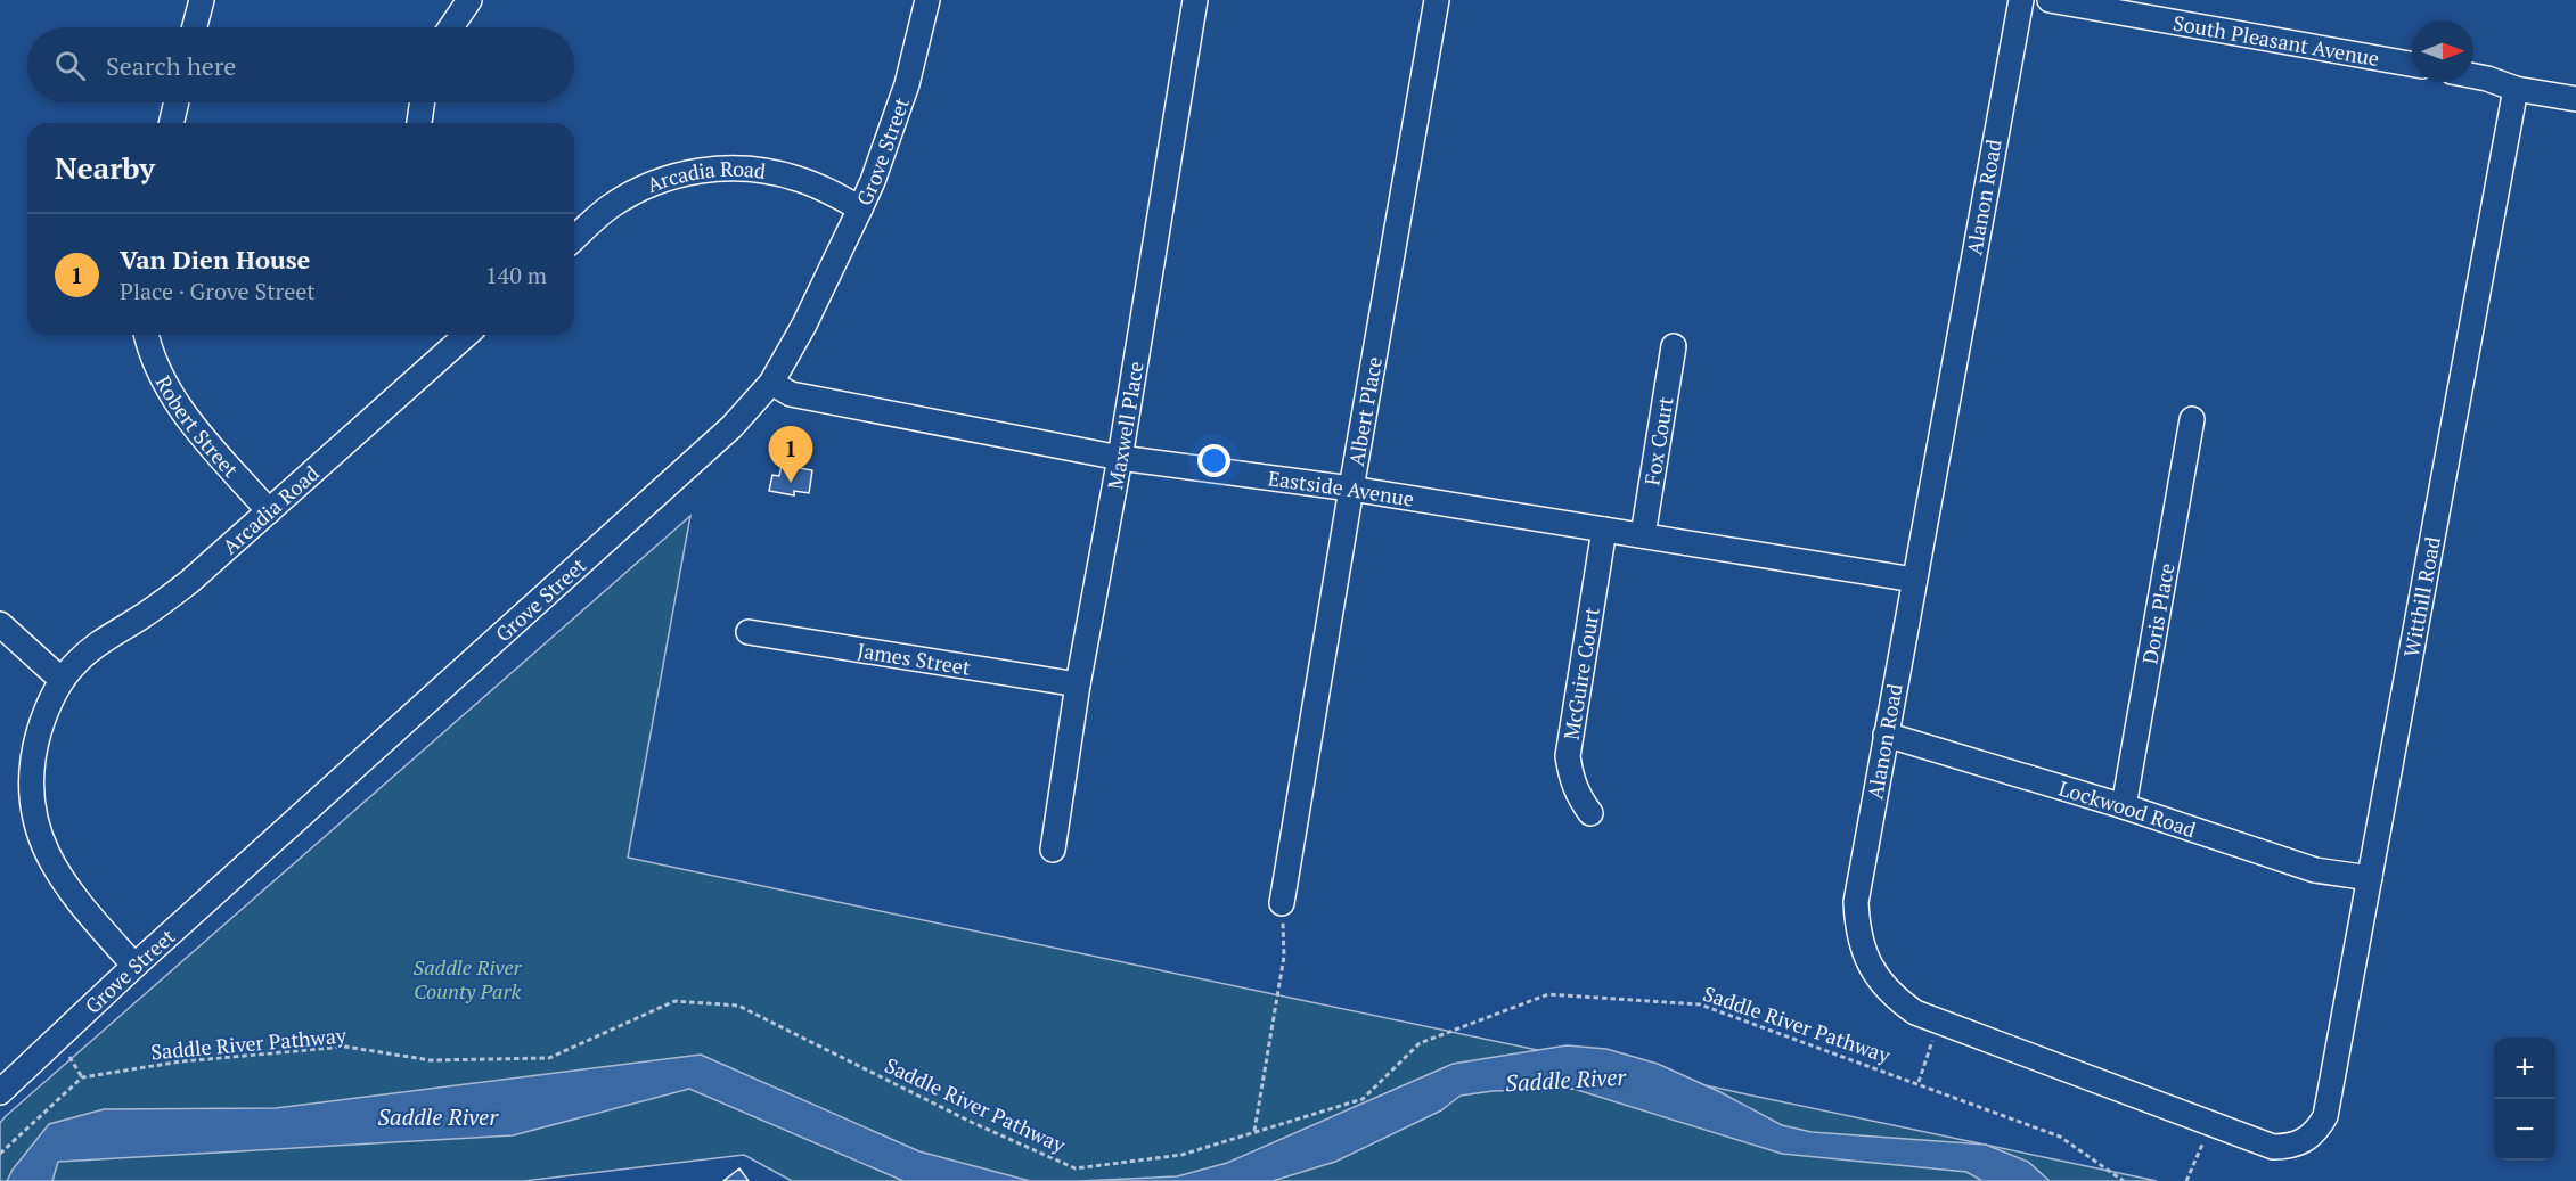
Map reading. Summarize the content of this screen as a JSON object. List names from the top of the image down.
{
  "streets": {
    "street": [
      "South Pleasant Avenue",
      "Grove Street",
      "Arcadia Road",
      "Alanon Road",
      "Albert Place",
      "Robert Street",
      "Maxwell Place",
      "Fox Court",
      "Eastside Avenue",
      "Witthill Road",
      "Doris Place",
      "James Street",
      "McGuire Court",
      "Lockwood Road"
    ],
    "path": ["Saddle River Pathway"]
  },
  "crossings": [
    ["Grove Street", "Arcadia Road"],
    ["Grove Street", "Eastside Avenue"],
    ["Arcadia Road", "Robert Street"],
    ["Alanon Road", "Eastside Avenue"],
    ["Alanon Road", "Witthill Road"],
    ["Alanon Road", "Lockwood Road"],
    ["Albert Place", "Eastside Avenue"],
    ["Maxwell Place", "Eastside Avenue"],
    ["Maxwell Place", "James Street"],
    ["Fox Court", "Eastside Avenue"],
    ["Eastside Avenue", "McGuire Court"],
    ["Witthill Road", "Lockwood Road"],
    ["Doris Place", "Lockwood Road"]
  ],
  "water": ["Saddle River"],
  "parks": ["Saddle River County Park"],
  "north": "right",
  "page": {
    "search": "Search here",
    "heading": "Nearby",
    "list": [
      {
        "mark": "1",
        "name": "Van Dien House",
        "note": "Place · Grove Street",
        "value": "140 m"
      }
    ],
    "pins": "1",
    "map_buttons": ["+", "−"]
  }
}
